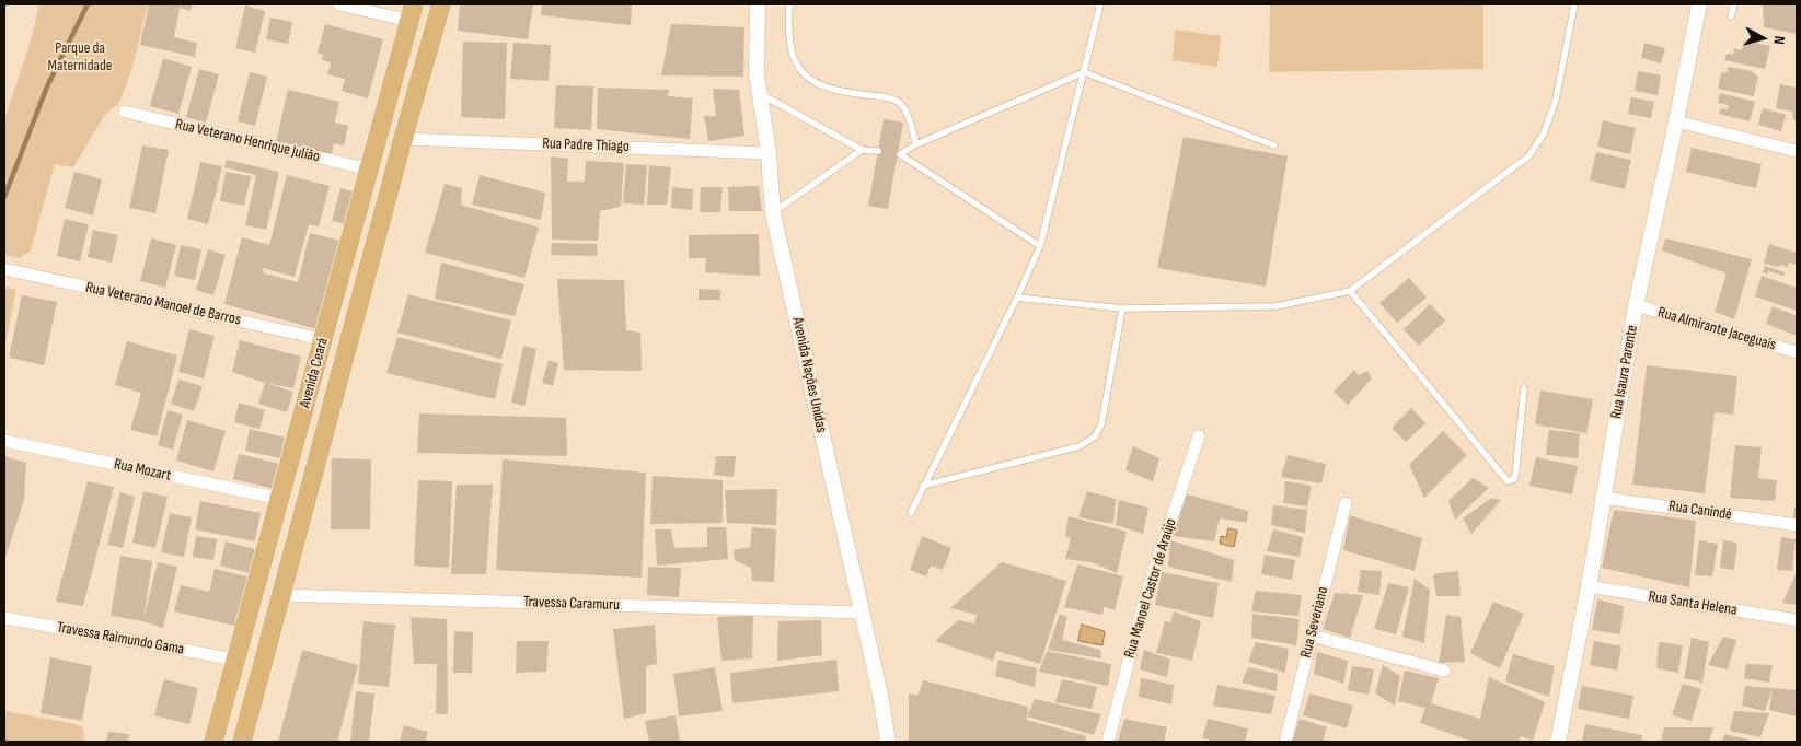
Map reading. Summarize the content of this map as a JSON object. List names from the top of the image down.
{
  "streets": {
    "main road": ["Avenida Ceará"],
    "street": [
      "Rua Veterano Henrique Julião",
      "Rua Padre Thiago",
      "Rua Veterano Manoel de Barros",
      "Rua Almirante Jaceguais",
      "Rua Isaura Parente",
      "Avenida Nações Unidas",
      "Rua Mozart",
      "Rua Canindé",
      "Rua Manoel Castor de Araújo",
      "Travessa Caramuru",
      "Rua Santa Helena",
      "Rua Severiano",
      "Travessa Raimundo Gama"
    ]
  },
  "crossings": [
    ["Rua Veterano Henrique Julião", "Avenida Ceará"],
    ["Rua Padre Thiago", "Avenida Ceará"],
    ["Rua Padre Thiago", "Avenida Nações Unidas"],
    ["Rua Veterano Manoel de Barros", "Avenida Ceará"],
    ["Rua Almirante Jaceguais", "Rua Isaura Parente"],
    ["Rua Isaura Parente", "Rua Canindé"],
    ["Rua Isaura Parente", "Rua Santa Helena"],
    ["Avenida Ceará", "Rua Mozart"],
    ["Avenida Ceará", "Travessa Caramuru"],
    ["Avenida Ceará", "Travessa Raimundo Gama"],
    ["Avenida Nações Unidas", "Travessa Caramuru"]
  ],
  "parks": ["Parque da Maternidade"],
  "north": "right"
}
